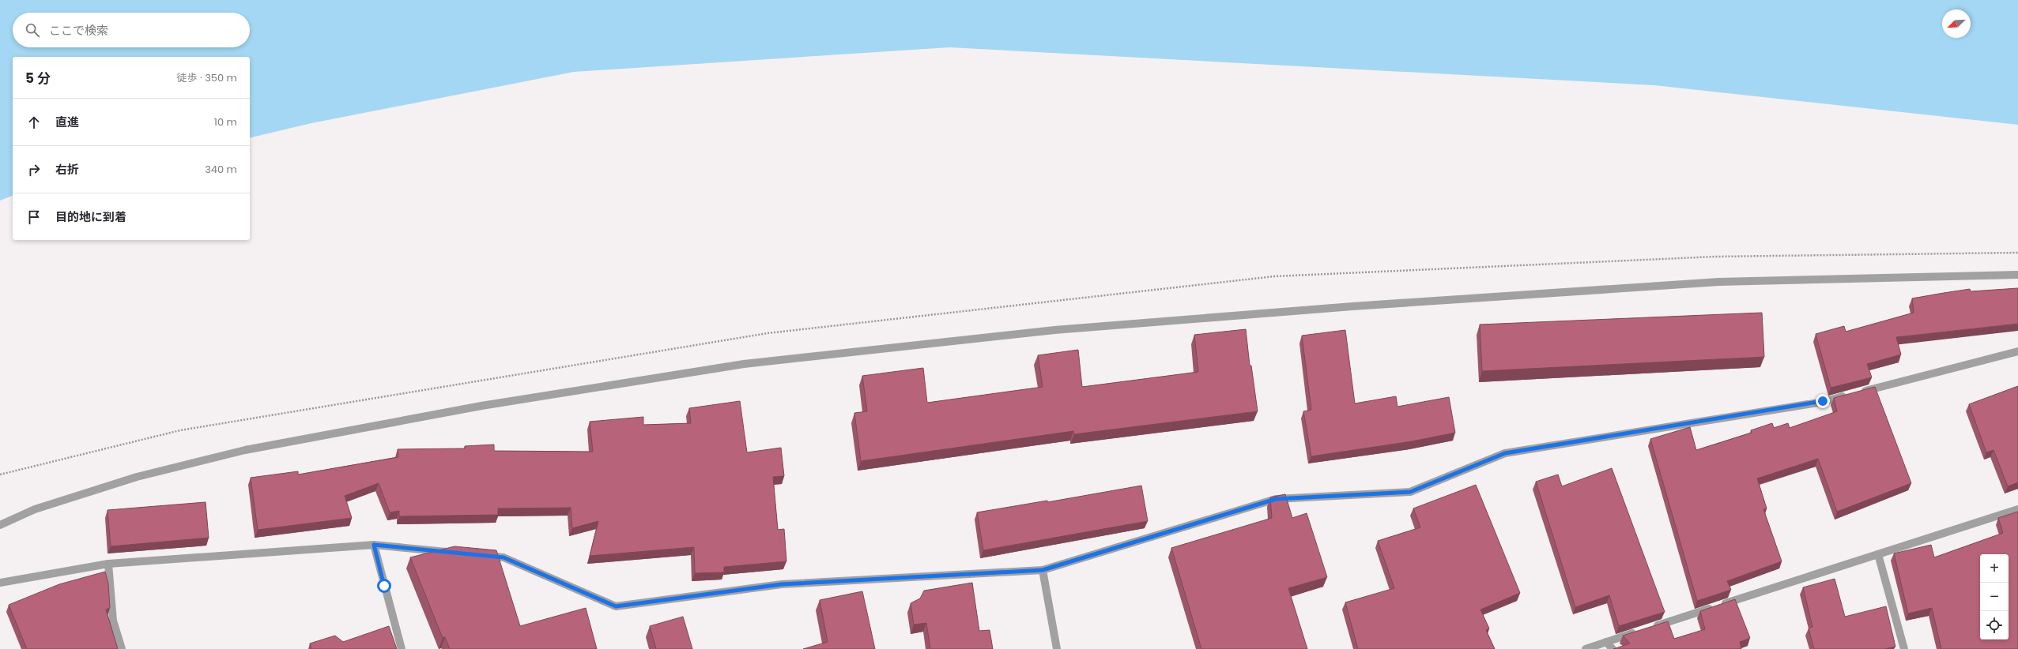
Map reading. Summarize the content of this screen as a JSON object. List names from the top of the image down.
{
  "north": "bottom left",
  "page": {
    "search": "ここで検索",
    "heading": ["5 分", "徒歩 · 350 m"],
    "list": [
      ["直進", "10 m"],
      ["右折", "340 m"],
      "目的地に到着"
    ],
    "map_buttons": ["+", "−"]
  }
}
